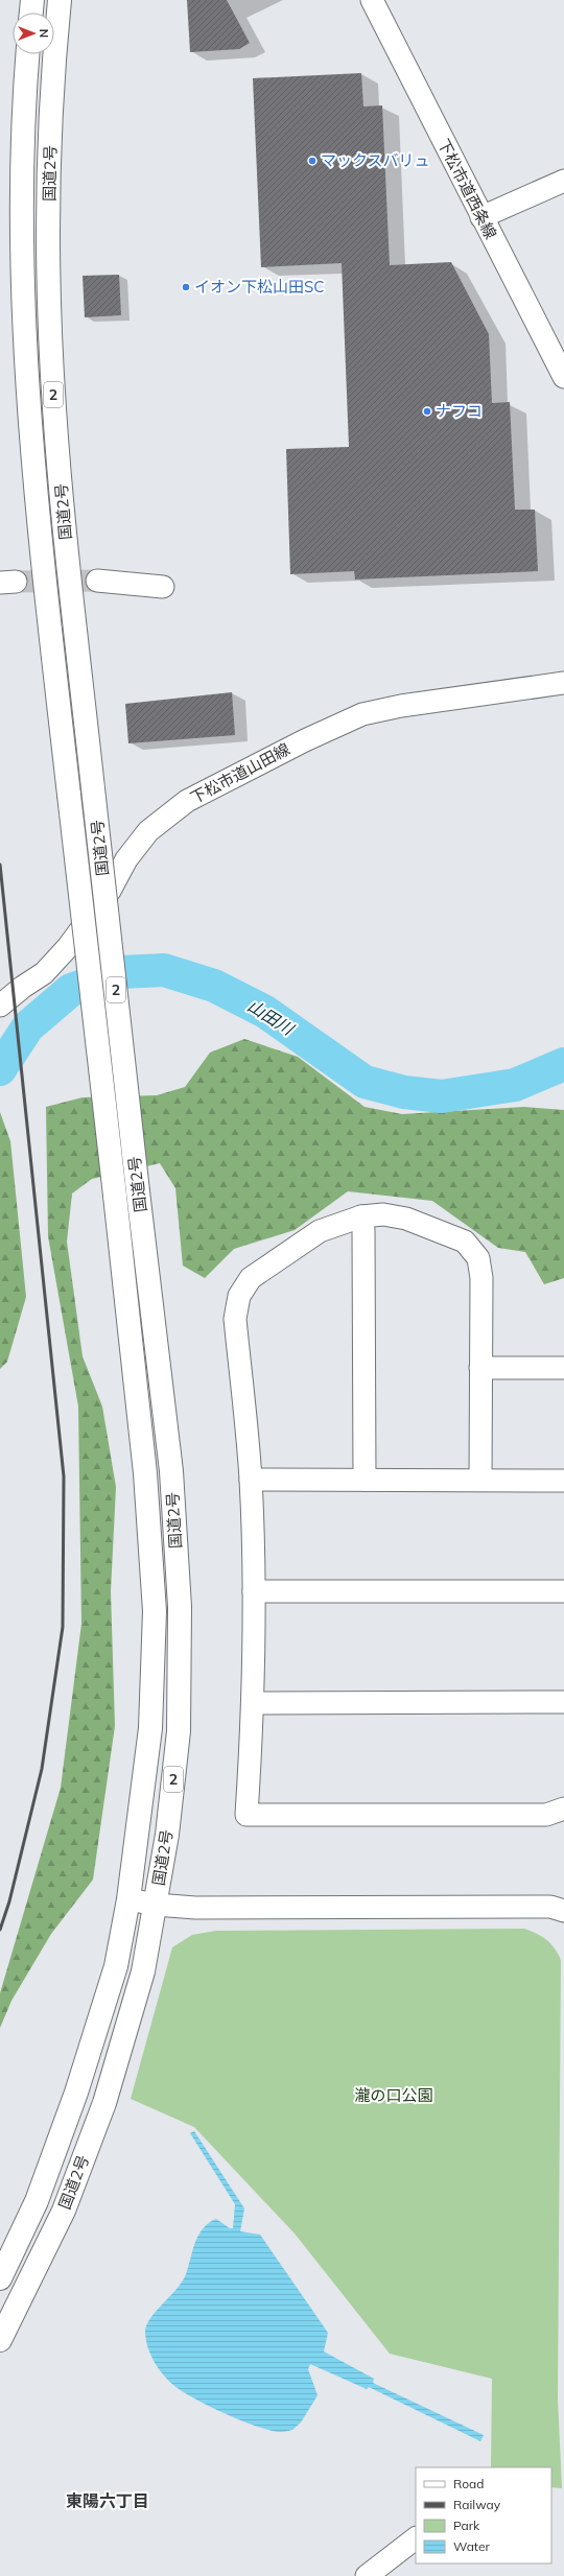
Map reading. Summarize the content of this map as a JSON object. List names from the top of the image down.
{
  "streets": {
    "highway": ["国道2号", "2"],
    "street": ["下松市道西条線", "下松市道山田線"]
  },
  "districts": ["東陽六丁目"],
  "water": ["山田川"],
  "parks": ["瀧の口公園"],
  "places": ["マックスバリュ", "イオン下松山田SC", "ナフコ"],
  "legend": [
    "Road",
    "Railway",
    "Park",
    "Water"
  ],
  "north": "right"
}
